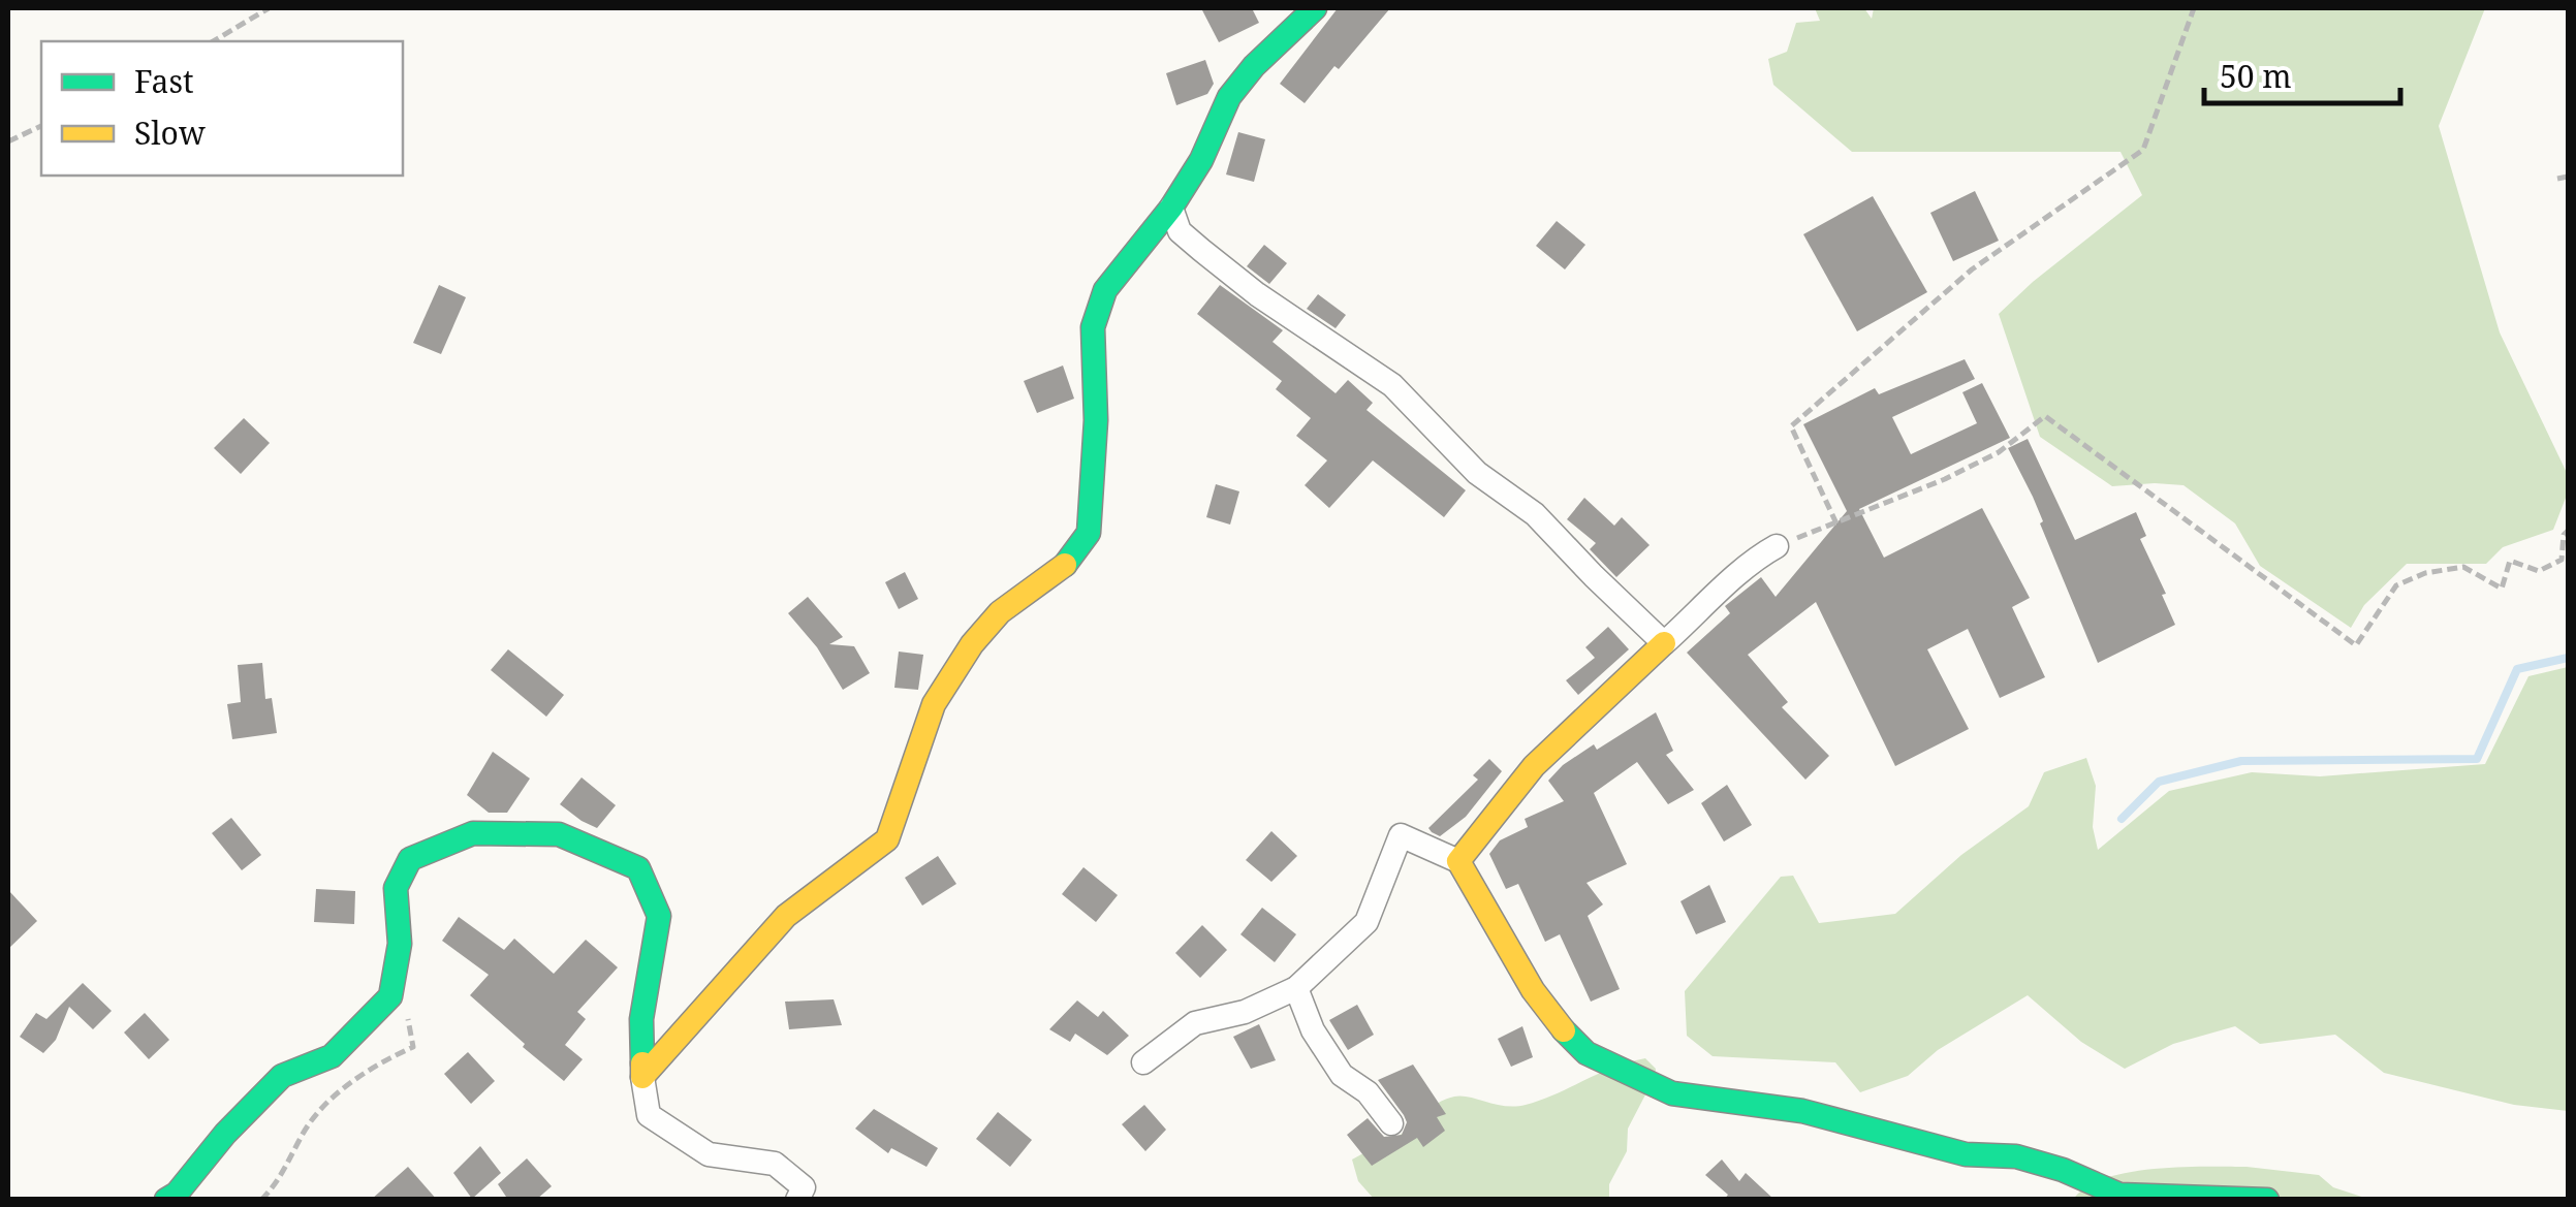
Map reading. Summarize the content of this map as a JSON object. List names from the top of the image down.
{
  "legend": ["Fast", "Slow"],
  "scale_bar": "50 m"
}
